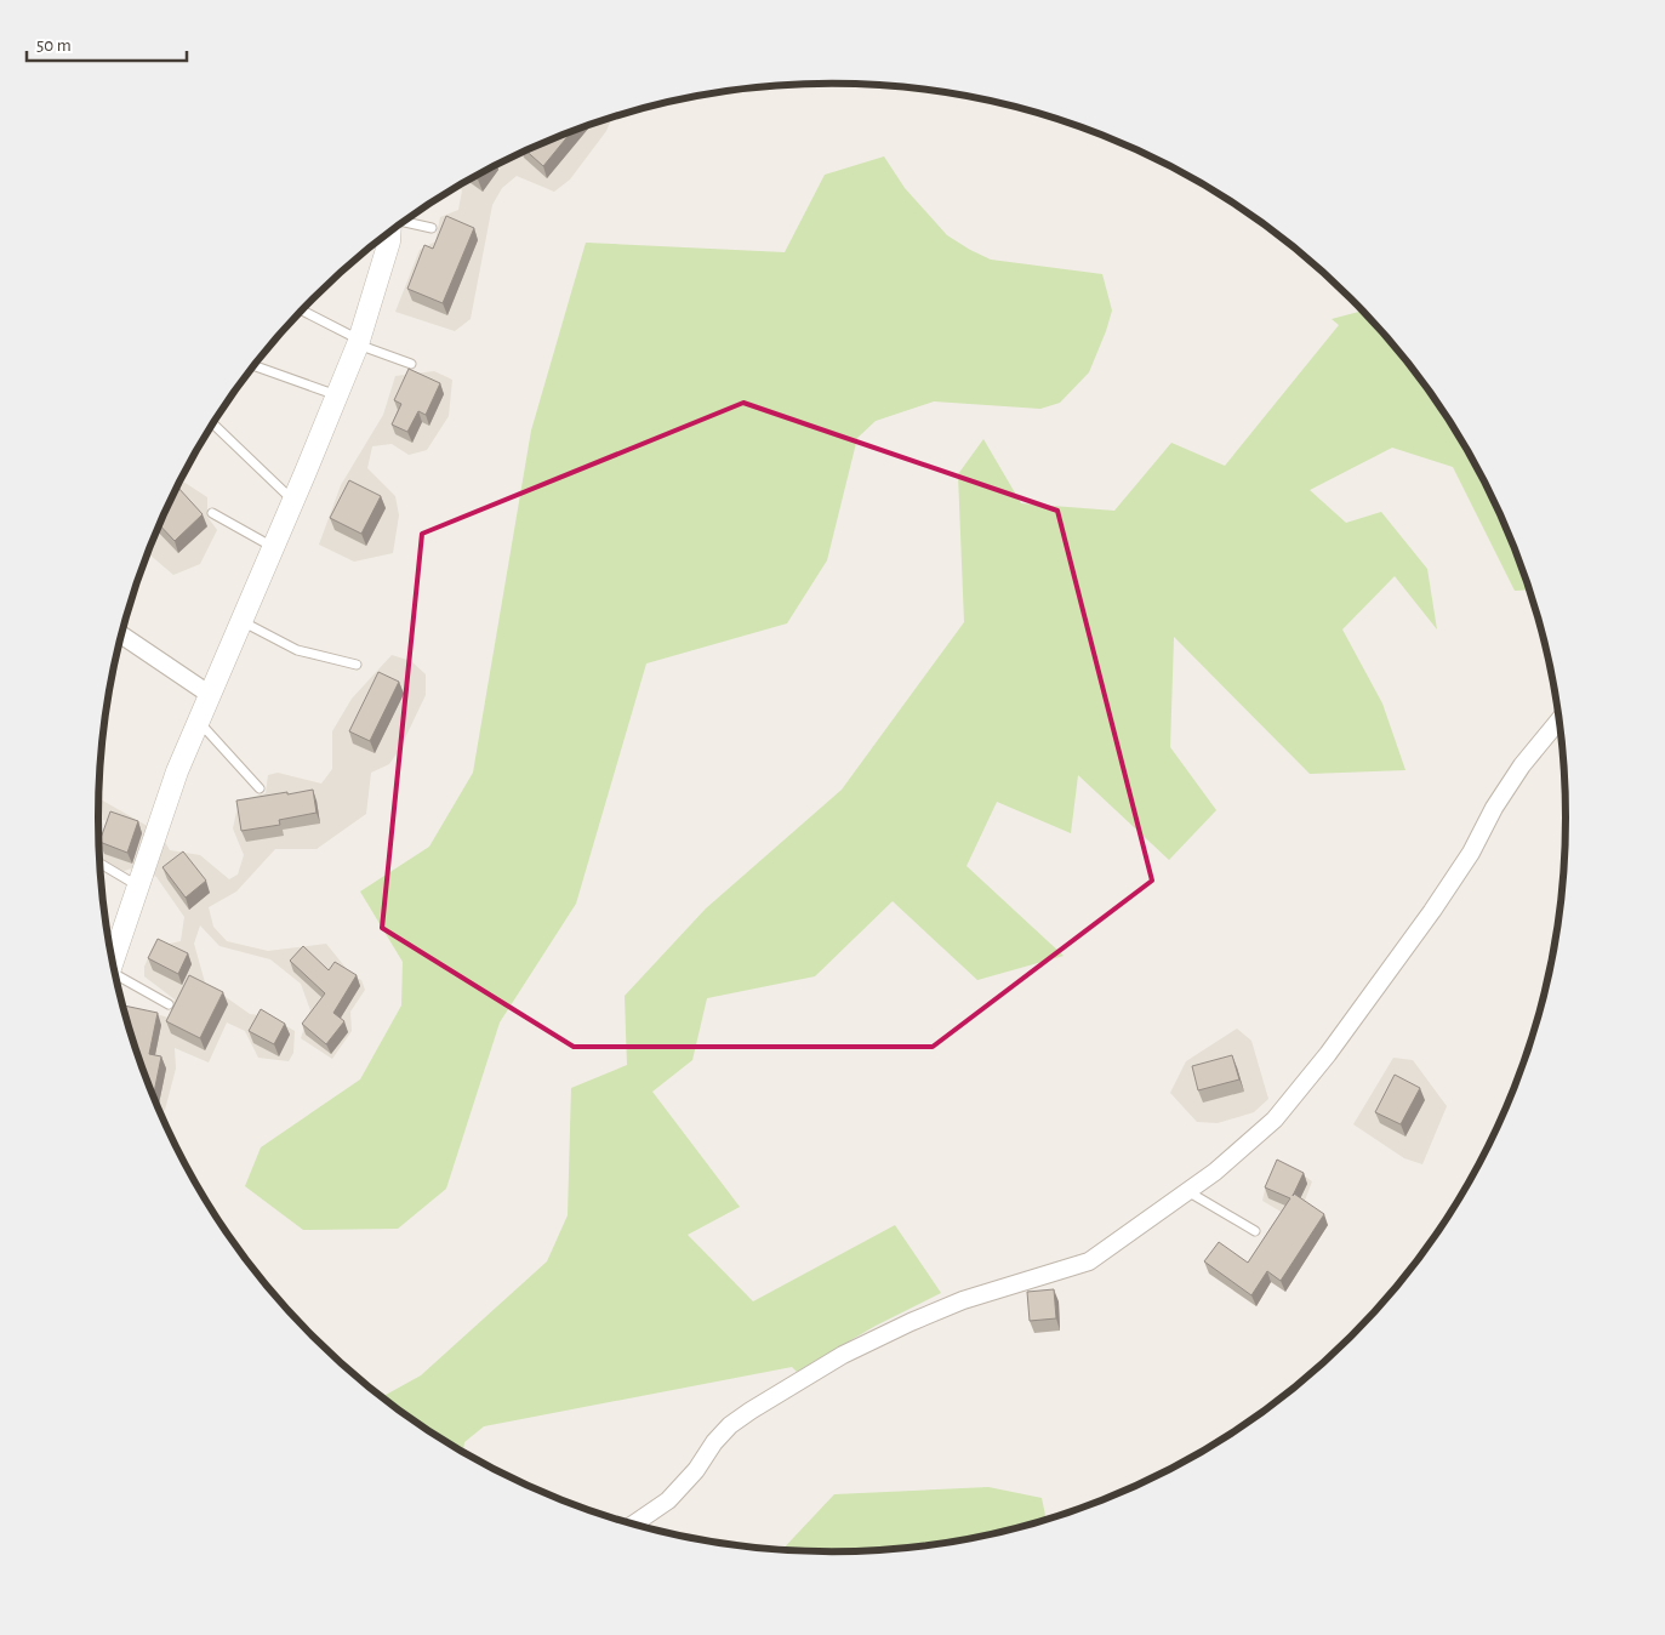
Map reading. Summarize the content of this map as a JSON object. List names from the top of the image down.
{
  "scale_bar": "50 m"
}
